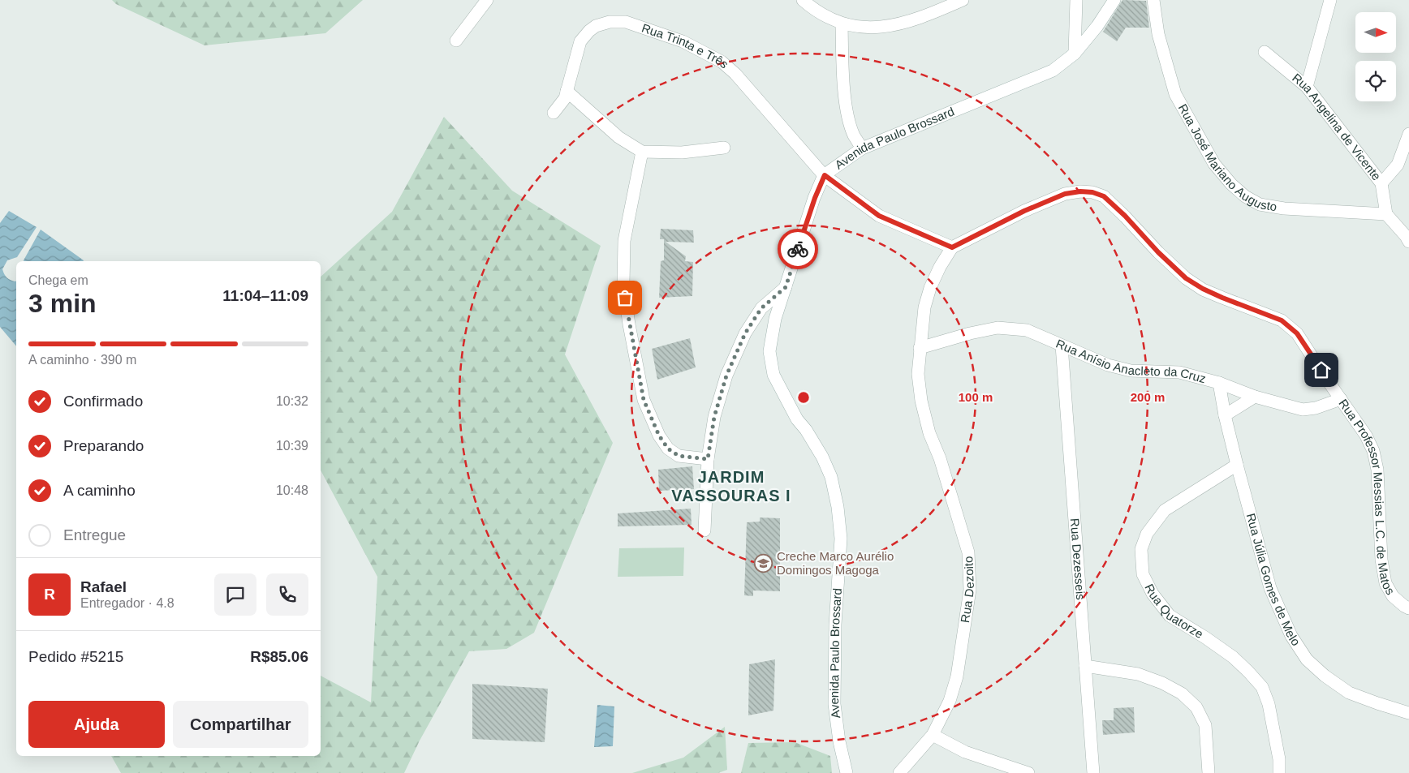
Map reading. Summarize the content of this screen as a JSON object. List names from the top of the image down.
{
  "streets": {
    "street": [
      "Rua Trinta e Três",
      "Rua Angelina de Vicente",
      "Avenida Paulo Brossard",
      "Rua José Mariano Augusto",
      "Rua Anísio Anacleto da Cruz",
      "Rua Professor Messias L.C. de Matos",
      "Rua Dezesseis",
      "Rua Júlia Gomes de Melo",
      "Rua Dezoito",
      "Rua Quatorze"
    ]
  },
  "crossings": [
    ["Rua Trinta e Três", "Avenida Paulo Brossard"],
    ["Rua Trinta e Três", "Rua Professor Messias L.C. de Matos"],
    ["Rua Trinta e Três", "Rua Dezoito"],
    ["Rua Angelina de Vicente", "Rua José Mariano Augusto"],
    ["Rua Anísio Anacleto da Cruz", "Rua Professor Messias L.C. de Matos"],
    ["Rua Anísio Anacleto da Cruz", "Rua Dezesseis"],
    ["Rua Anísio Anacleto da Cruz", "Rua Júlia Gomes de Melo"],
    ["Rua Anísio Anacleto da Cruz", "Rua Dezoito"],
    ["Rua Professor Messias L.C. de Matos", "Rua Dezoito"],
    ["Rua Júlia Gomes de Melo", "Rua Quatorze"]
  ],
  "districts": ["JARDIM VASSOURAS I"],
  "places": {
    "school or university": ["Creche Marco Aurélio Domingos Magoga"]
  },
  "north": "right",
  "page": {
    "heading": ["3 min", "Chega em", "11:04–11:09"],
    "panel": [
      "Rafael",
      "Entregador · 4.8",
      "Pedido #5215",
      "R$85.06"
    ],
    "bar": "A caminho · 390 m",
    "list": [
      ["Confirmado", "10:32"],
      ["Preparando", "10:39"],
      ["A caminho", "10:48"],
      "Entregue"
    ],
    "round": "R",
    "buttons": ["Ajuda", "Compartilhar"]
  },
  "rings": ["100 m", "200 m"]
}
